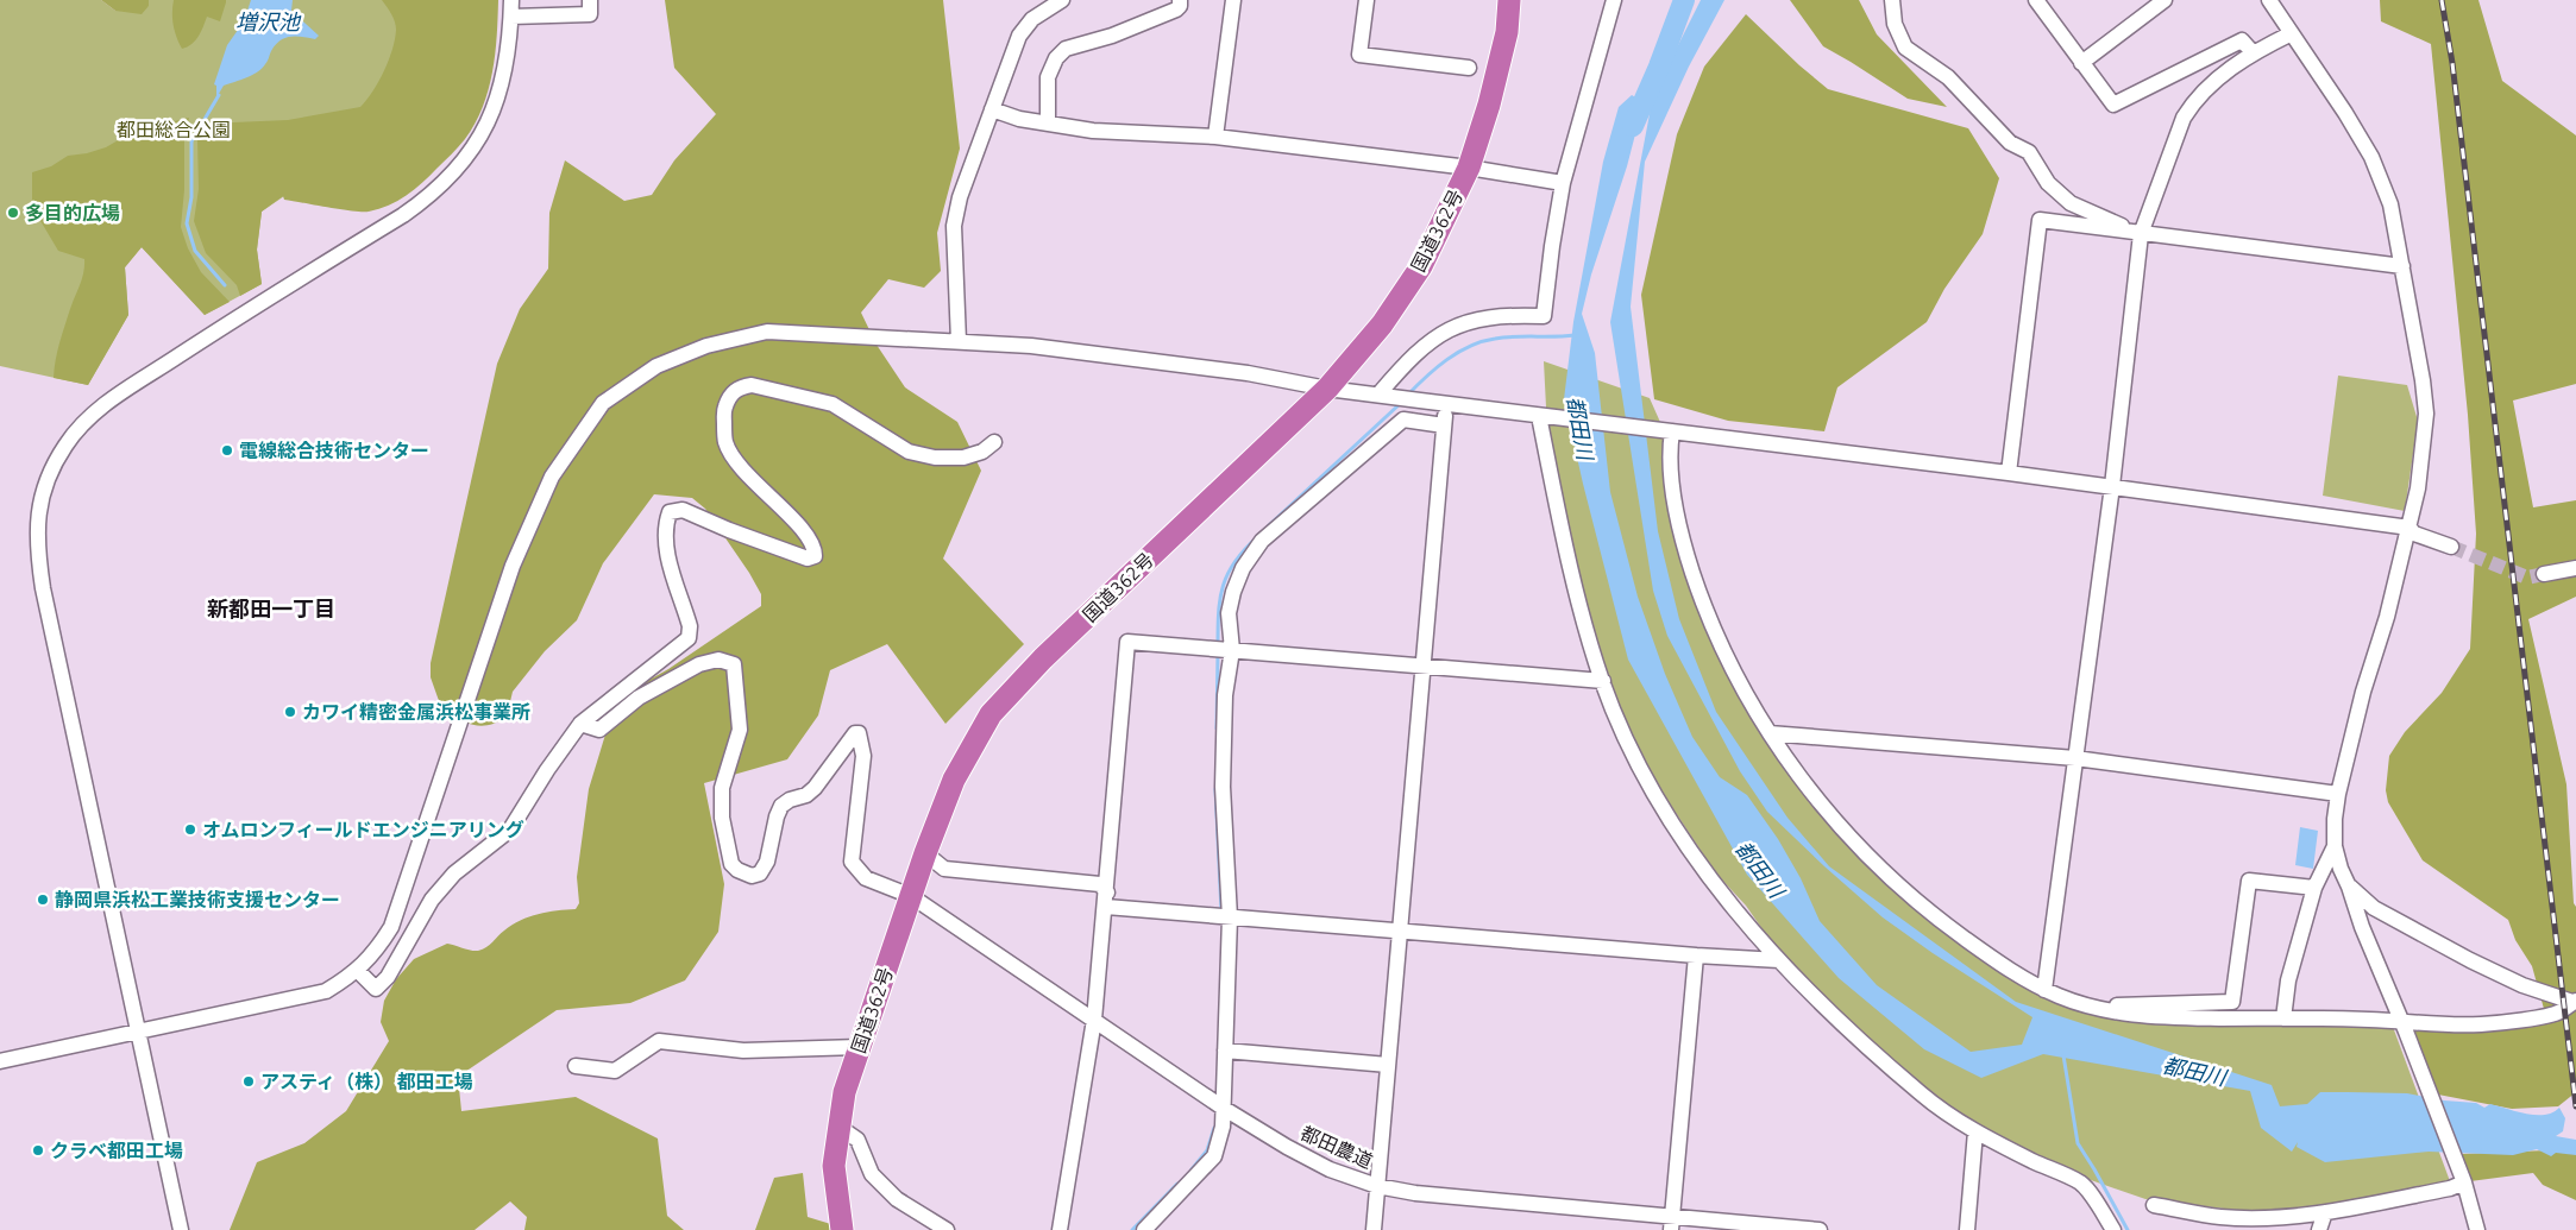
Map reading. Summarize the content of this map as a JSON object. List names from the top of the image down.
{
  "streets": {
    "highway": ["国道362号"],
    "street": ["都田農道"]
  },
  "crossings": [
    ["国道362号", "都田農道"]
  ],
  "districts": ["新都田一丁目"],
  "water": ["増沢池", "都田川"],
  "parks": ["都田総合公園"],
  "places": [
    "多目的広場",
    "電線総合技術センター",
    "カワイ精密金属浜松事業所",
    "オムロンフィールドエンジニアリング",
    "静岡県浜松工業技術支援センター",
    "アスティ（株） 都田工場",
    "クラベ都田工場"
  ]
}
